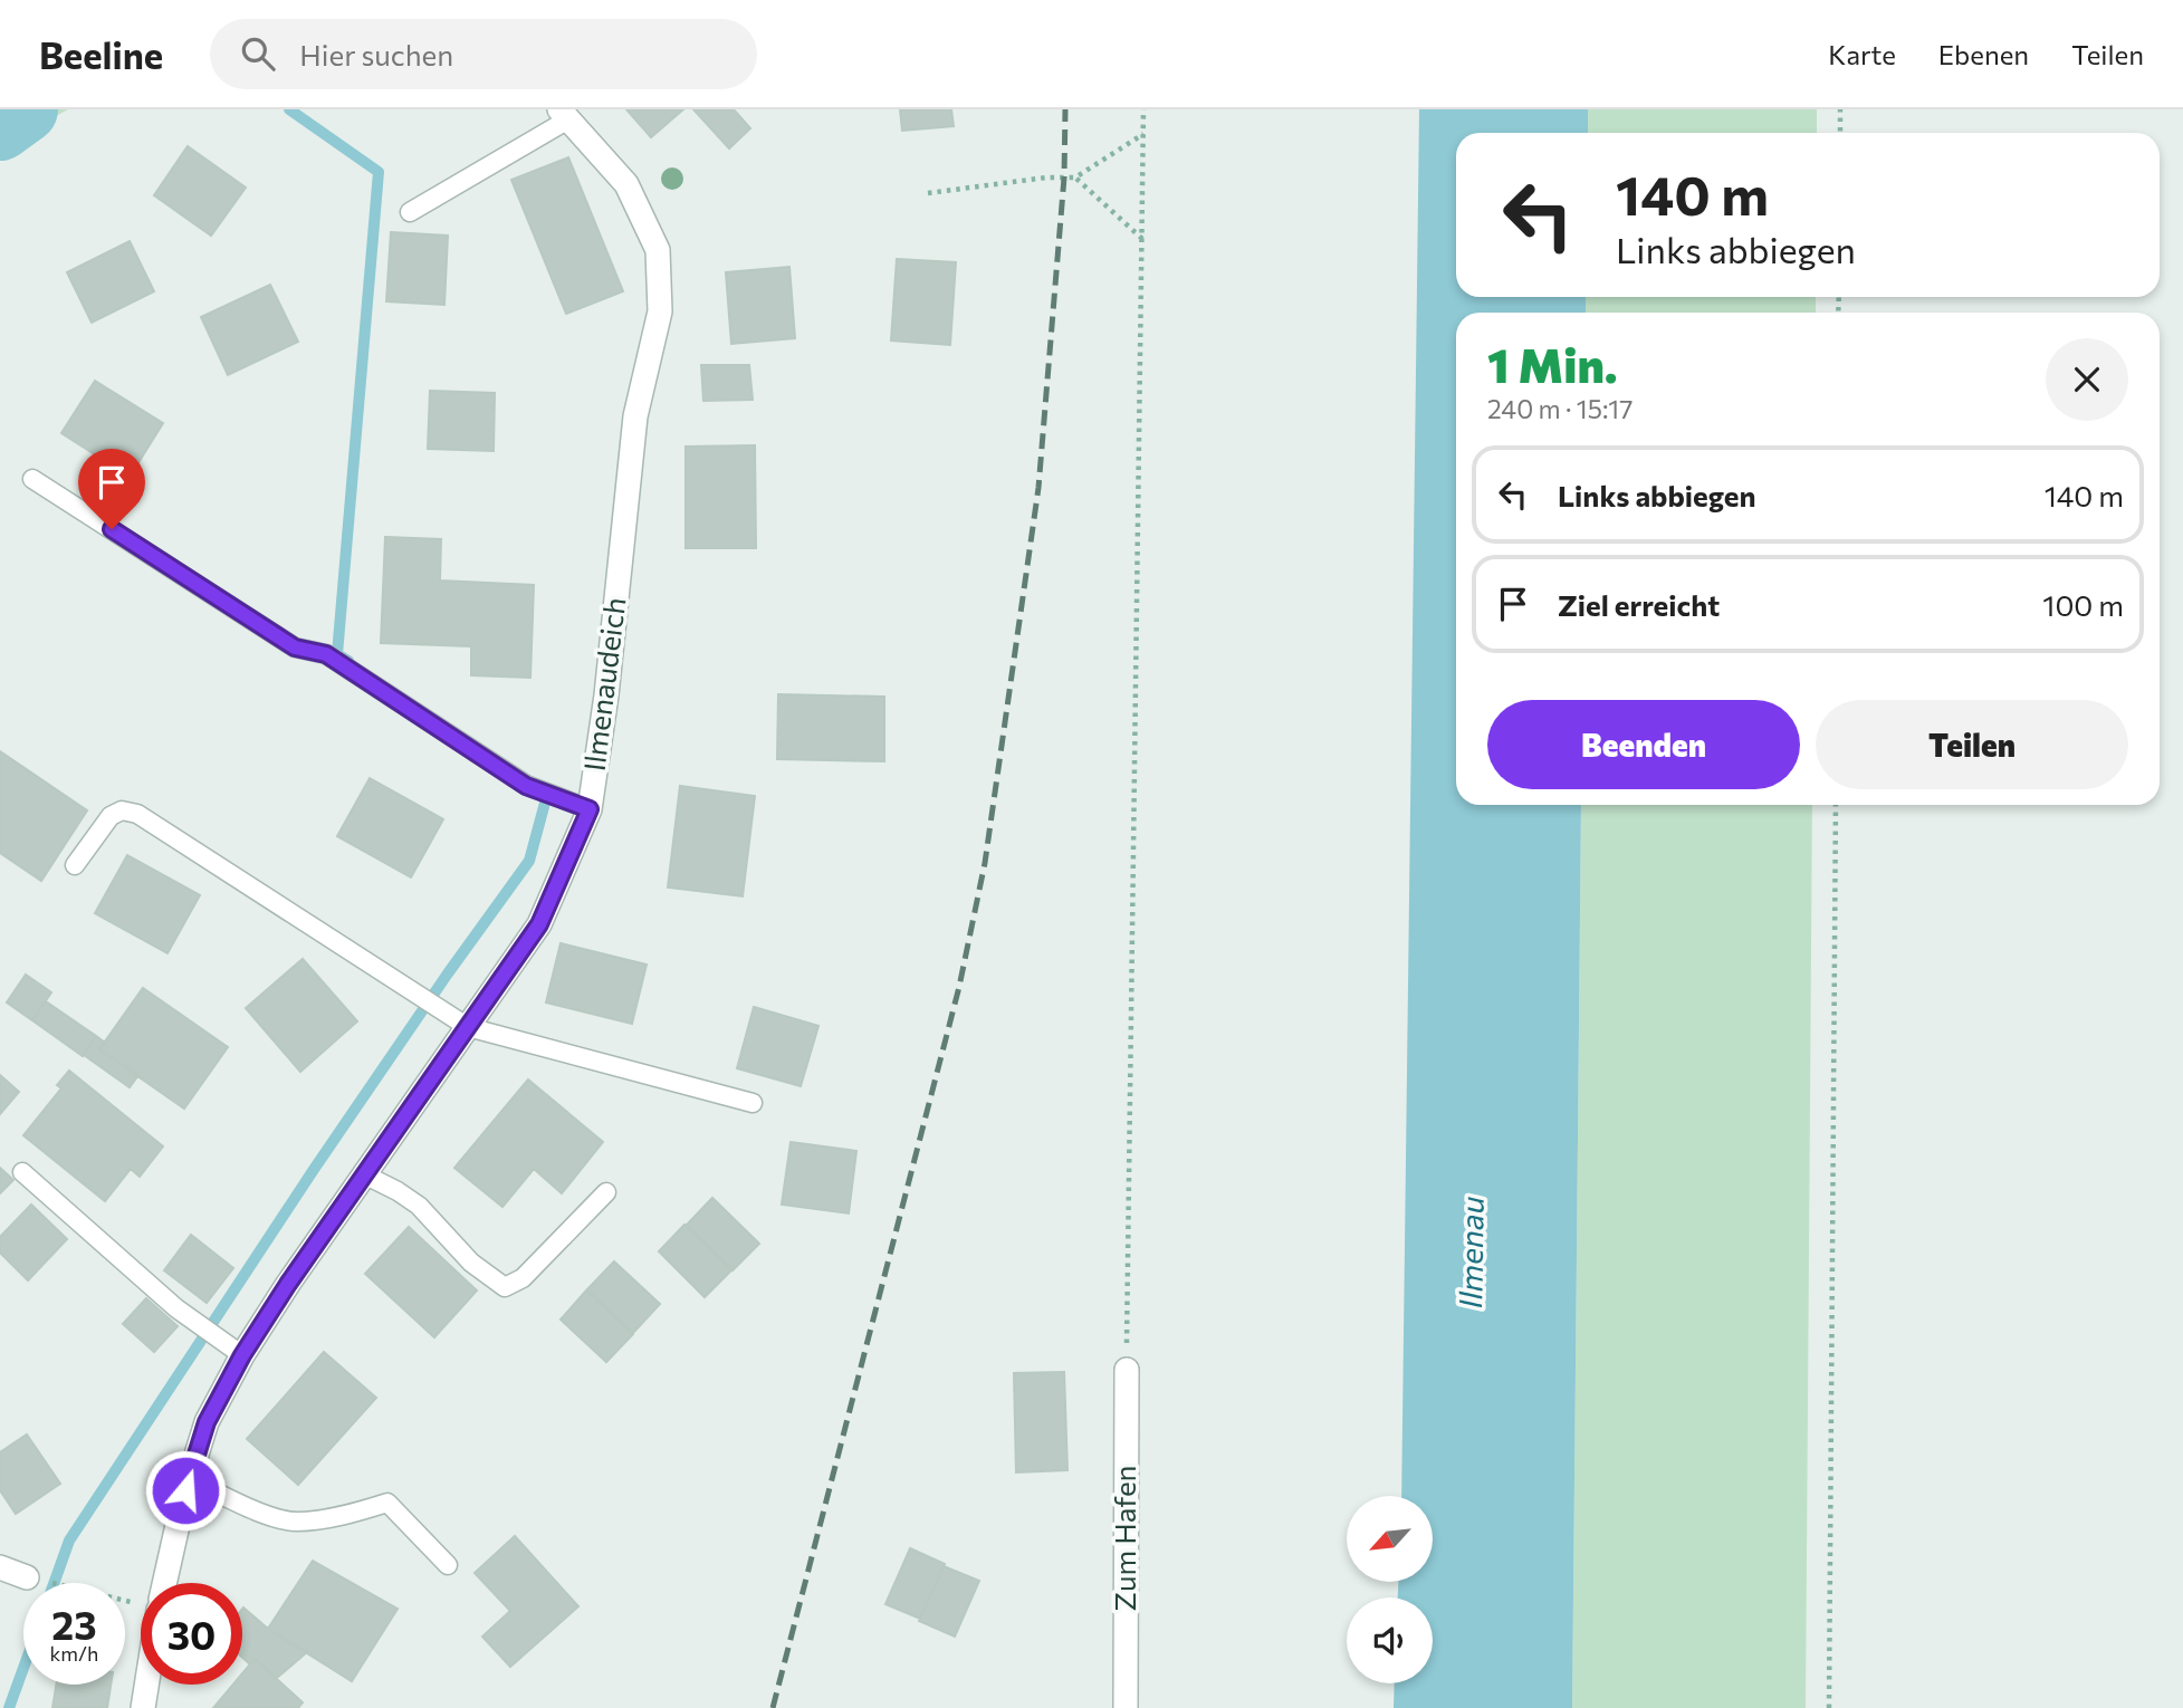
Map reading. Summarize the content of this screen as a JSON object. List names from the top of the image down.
{
  "streets": {
    "street": ["Ilmenaudeich", "Zum Hafen"]
  },
  "water": ["Ilmenau"],
  "north": "bottom left",
  "page": {
    "header": "Beeline",
    "search": "Hier suchen",
    "nav": ["Karte", "Ebenen", "Teilen"],
    "turn": ["140 m", "Links abbiegen"],
    "heading": ["1 Min.", "240 m · 15:17"],
    "list": [
      {
        "name": "Links abbiegen",
        "value": "140 m"
      },
      {
        "name": "Ziel erreicht",
        "value": "100 m"
      }
    ],
    "buttons": ["Beenden", "Teilen"],
    "speed": "23 km/h",
    "limit": "30"
  }
}
